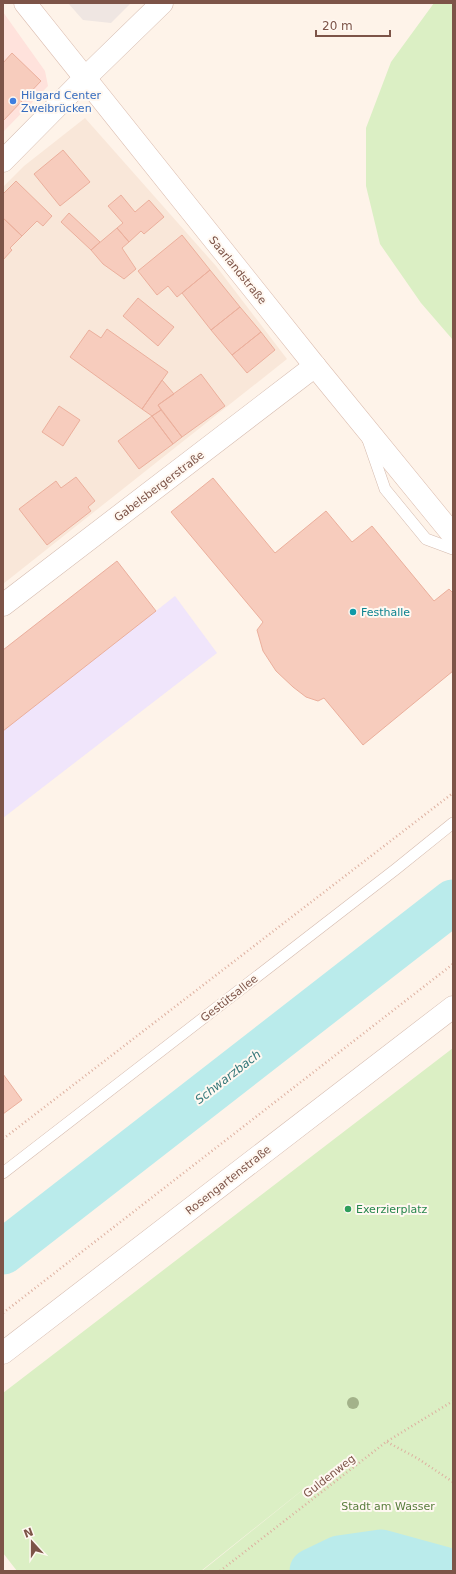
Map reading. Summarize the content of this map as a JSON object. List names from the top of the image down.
{
  "streets": {
    "street": ["Saarlandstraße", "Gabelsbergerstraße", "Rosengartenstraße"],
    "lane": ["Gestütsallee"],
    "path": ["Guldenweg"]
  },
  "crossings": [
    ["Saarlandstraße", "Gabelsbergerstraße"]
  ],
  "water": ["Schwarzbach"],
  "parks": ["Stadt am Wasser"],
  "places": ["Hilgard Center Zweibrücken", "Festhalle", "Exerzierplatz"],
  "scale_bar": "20 m",
  "north": "top"
}
